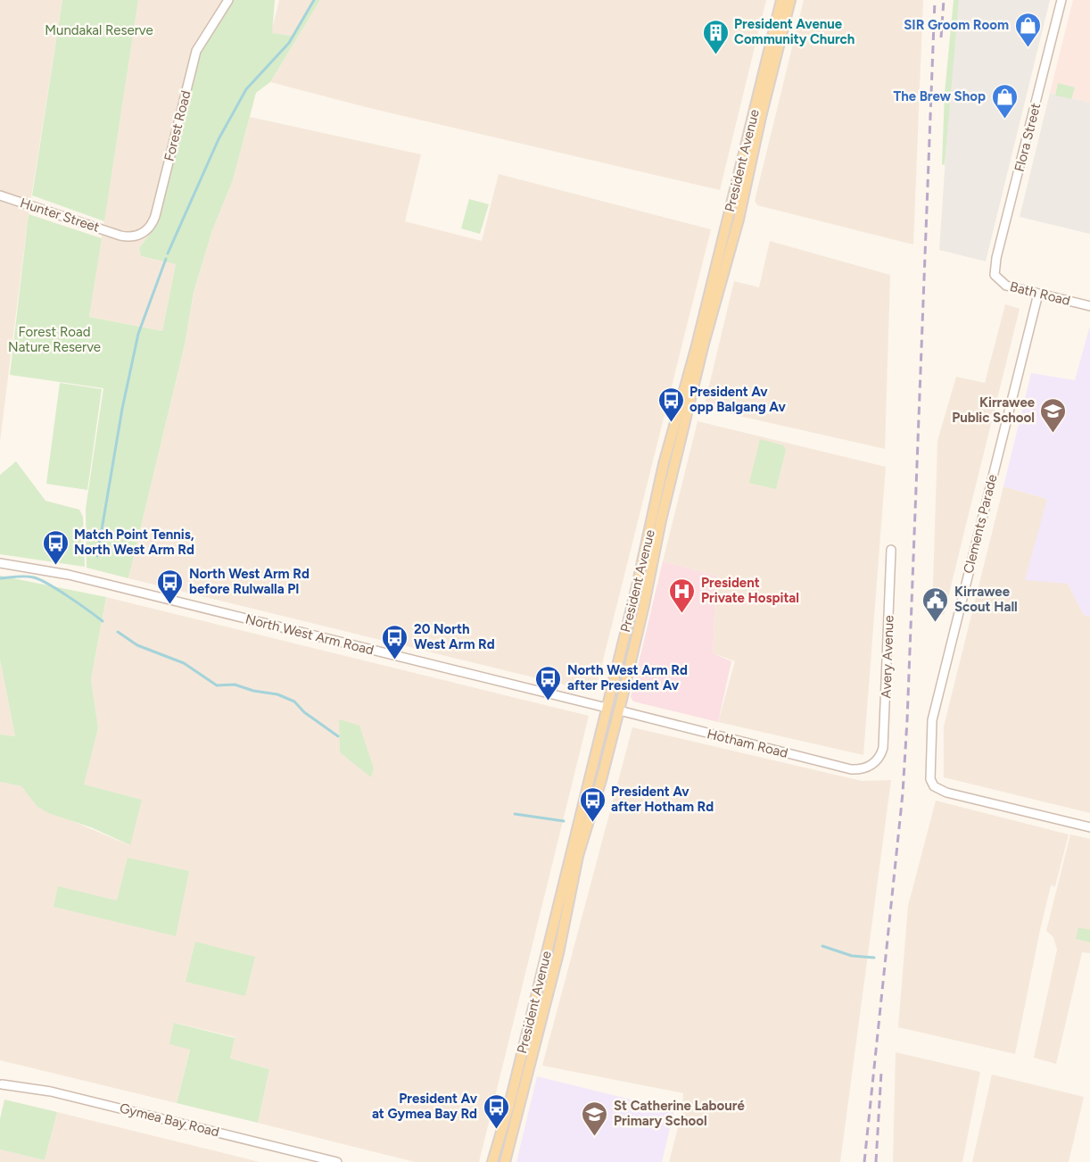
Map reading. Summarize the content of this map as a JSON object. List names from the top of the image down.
{
  "streets": {
    "main road": ["President Avenue", "North West Arm Road"],
    "street": [
      "Forest Road",
      "Flora Street",
      "Hunter Street",
      "Bath Road",
      "Clements Parade",
      "Avery Avenue",
      "Hotham Road",
      "Gymea Bay Road"
    ]
  },
  "crossings": [
    ["Forest Road", "Hunter Street"],
    ["Flora Street", "Bath Road"],
    ["President Avenue", "North West Arm Road"],
    ["President Avenue", "Hotham Road"],
    ["Bath Road", "Clements Parade"],
    ["North West Arm Road", "Hotham Road"],
    ["Avery Avenue", "Hotham Road"]
  ],
  "parks": ["Mundakal Reserve", "Forest Road Nature Reserve"],
  "places": {
    "shop": ["SIR Groom Room", "The Brew Shop"],
    "building": ["President Avenue Community Church"],
    "bus stop": [
      "President Av opp Balgang Av",
      "Match Point Tennis, North West Arm Rd",
      "North West Arm Rd before Rulwalla Pl",
      "20 North West Arm Rd",
      "North West Arm Rd after President Av",
      "President Av after Hotham Rd",
      "President Av at Gymea Bay Rd"
    ],
    "school or university": ["Kirrawee Public School", "St Catherine Labouré Primary School"],
    "hospital": ["President Private Hospital"],
    "public building": ["Kirrawee Scout Hall"]
  }
}
